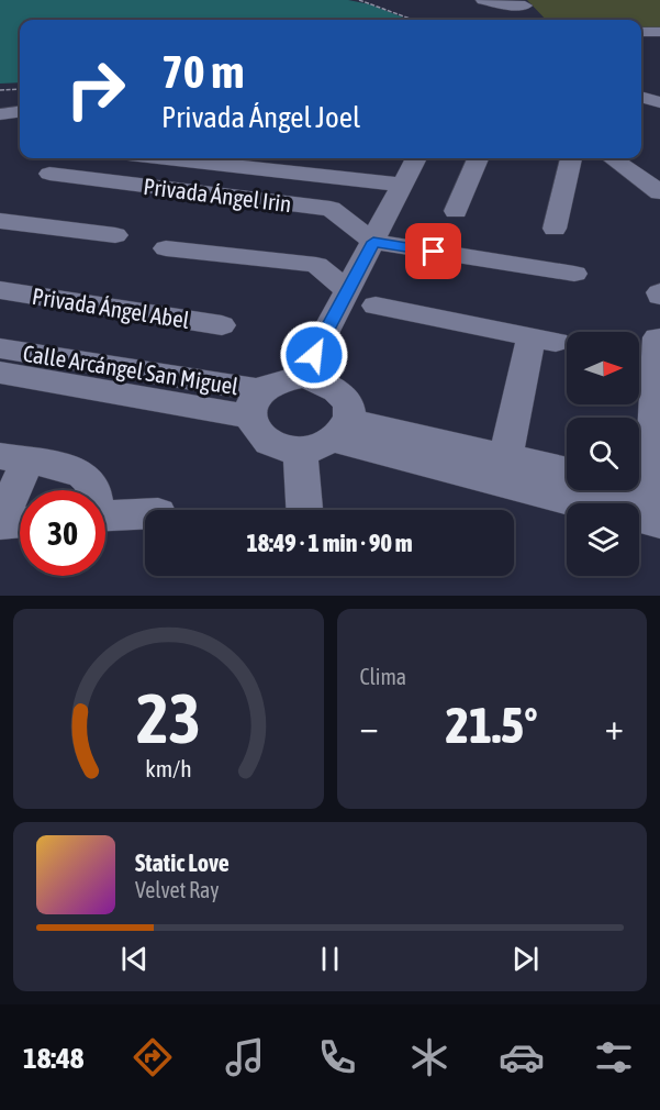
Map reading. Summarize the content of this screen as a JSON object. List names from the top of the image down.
{
  "streets": {
    "street": ["Privada Ángel Irin", "Privada Ángel Abel", "Calle Arcángel San Miguel"]
  },
  "north": "right",
  "page": {
    "turn": ["70 m", "Privada Ángel Joel"],
    "limit": "30",
    "trip": "18:49 · 1 min · 90 m",
    "tile": "Clima",
    "heat": ["−", "21.5°", "+"],
    "song": ["Static Love", "Velvet Ray"],
    "tabs": "18:48",
    "gauge": ["23", "km/h"]
  }
}
